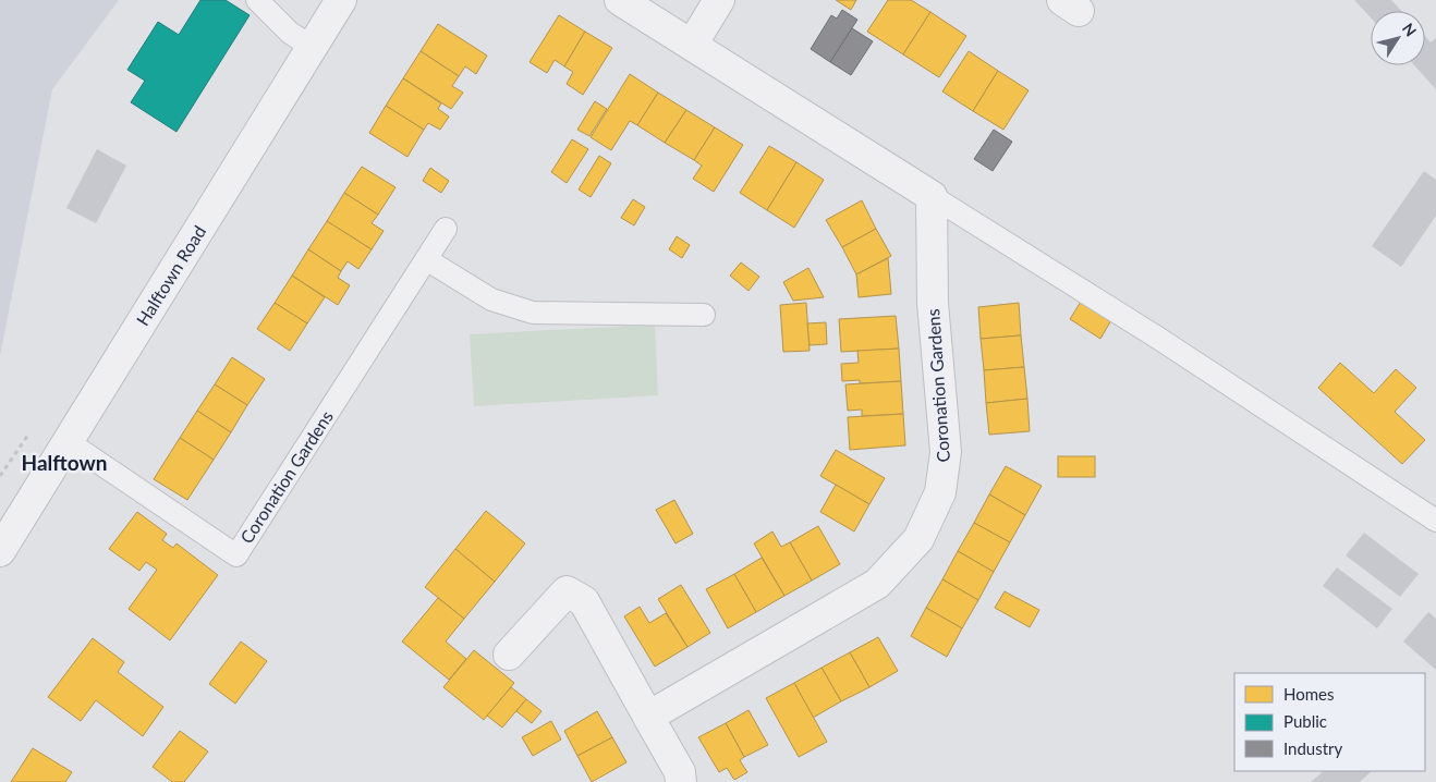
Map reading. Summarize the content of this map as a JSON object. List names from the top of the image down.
{
  "streets": {
    "street": ["Halftown Road", "Coronation Gardens"]
  },
  "crossings": [
    ["Halftown Road", "Coronation Gardens"]
  ],
  "districts": ["Halftown"],
  "legend": ["Homes", "Public", "Industry"],
  "north": "top right"
}
